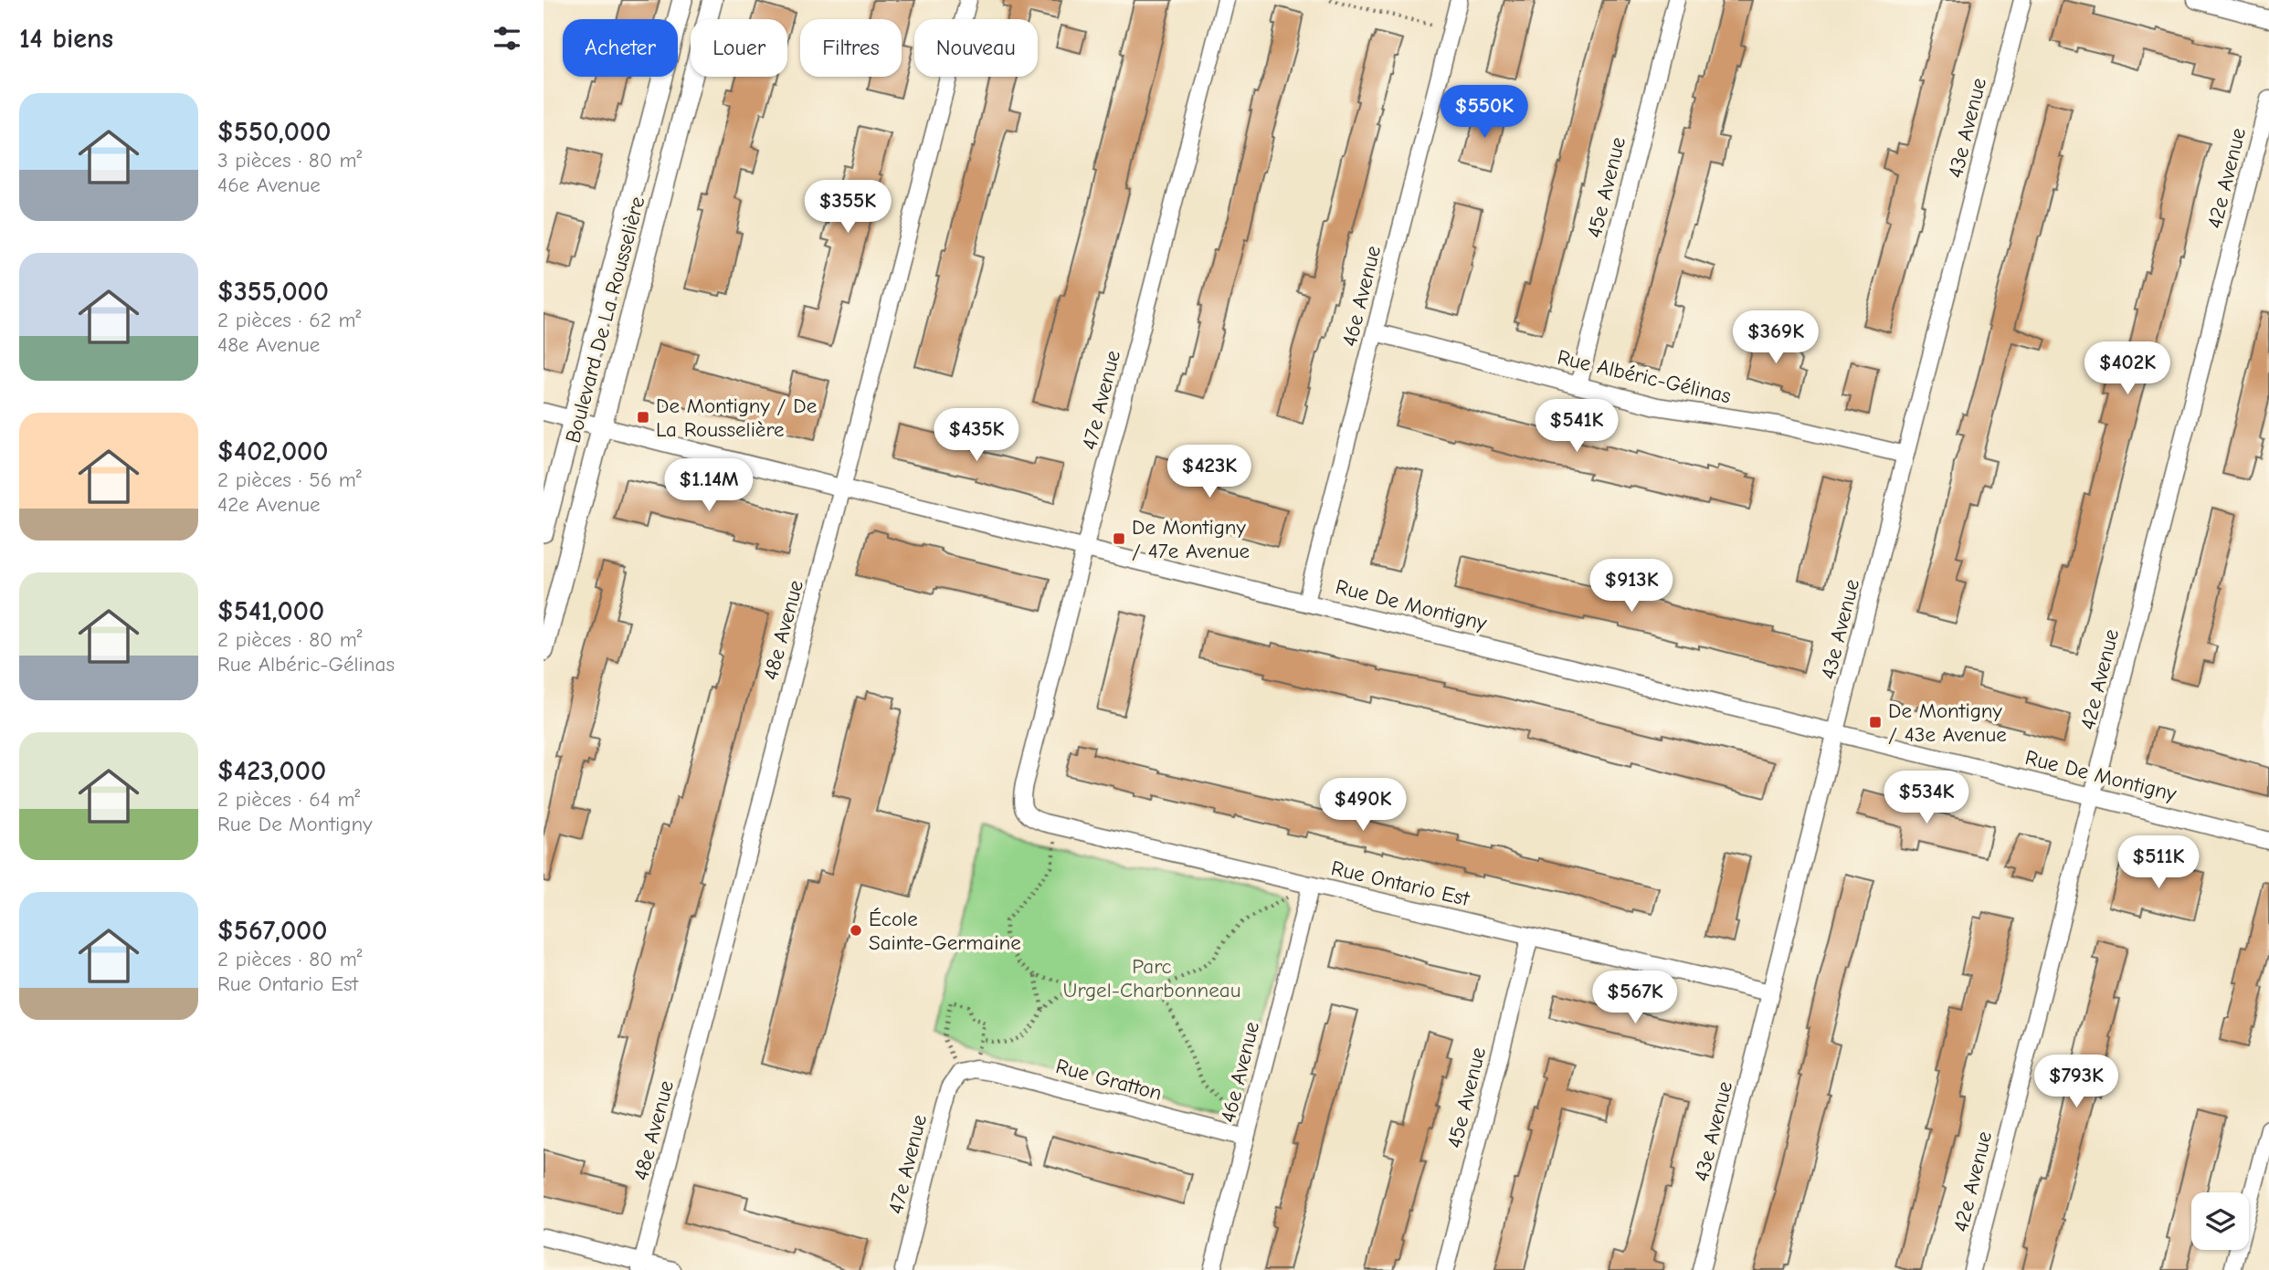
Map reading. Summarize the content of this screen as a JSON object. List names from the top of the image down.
{
  "streets": {
    "street": [
      "43e Avenue",
      "42e Avenue",
      "45e Avenue",
      "46e Avenue",
      "Boulevard De La Rousselière",
      "Rue Albéric-Gélinas",
      "47e Avenue",
      "Rue De Montigny",
      "48e Avenue",
      "Rue Ontario Est",
      "Rue Gratton"
    ]
  },
  "crossings": [
    ["43e Avenue", "Rue Albéric-Gélinas"],
    ["43e Avenue", "Rue De Montigny"],
    ["43e Avenue", "Rue Ontario Est"],
    ["42e Avenue", "Rue De Montigny"],
    ["45e Avenue", "Rue Albéric-Gélinas"],
    ["45e Avenue", "Rue Ontario Est"],
    ["46e Avenue", "Rue Albéric-Gélinas"],
    ["46e Avenue", "Rue De Montigny"],
    ["46e Avenue", "Rue Ontario Est"],
    ["46e Avenue", "Rue Gratton"],
    ["Boulevard De La Rousselière", "Rue De Montigny"],
    ["47e Avenue", "Rue De Montigny"],
    ["47e Avenue", "Rue Ontario Est"],
    ["47e Avenue", "Rue Gratton"],
    ["Rue De Montigny", "48e Avenue"]
  ],
  "parks": ["Parc Urgel-Charbonneau"],
  "places": {
    "transit": ["De Montigny / De La Rousselière", "De Montigny / 47e Avenue", "De Montigny / 43e Avenue"],
    "other": ["École Sainte-Germaine"]
  },
  "page": {
    "heading": "14 biens",
    "chip": [
      "Acheter",
      "Louer",
      "Filtres",
      "Nouveau"
    ],
    "list": [
      {
        "name": "$550,000",
        "note": "3 pièces · 80 m² · 46e Avenue"
      },
      {
        "name": "$355,000",
        "note": "2 pièces · 62 m² · 48e Avenue"
      },
      {
        "name": "$402,000",
        "note": "2 pièces · 56 m² · 42e Avenue"
      },
      {
        "name": "$541,000",
        "note": "2 pièces · 80 m² · Rue Albéric-Gélinas"
      },
      {
        "name": "$423,000",
        "note": "2 pièces · 64 m² · Rue De Montigny"
      },
      {
        "name": "$567,000",
        "note": "2 pièces · 80 m² · Rue Ontario Est"
      }
    ],
    "price": [
      "$550K",
      "$355K",
      "$369K",
      "$402K",
      "$541K",
      "$435K",
      "$423K",
      "$1.14M",
      "$913K",
      "$534K",
      "$490K",
      "$511K",
      "$567K",
      "$793K"
    ]
  }
}
